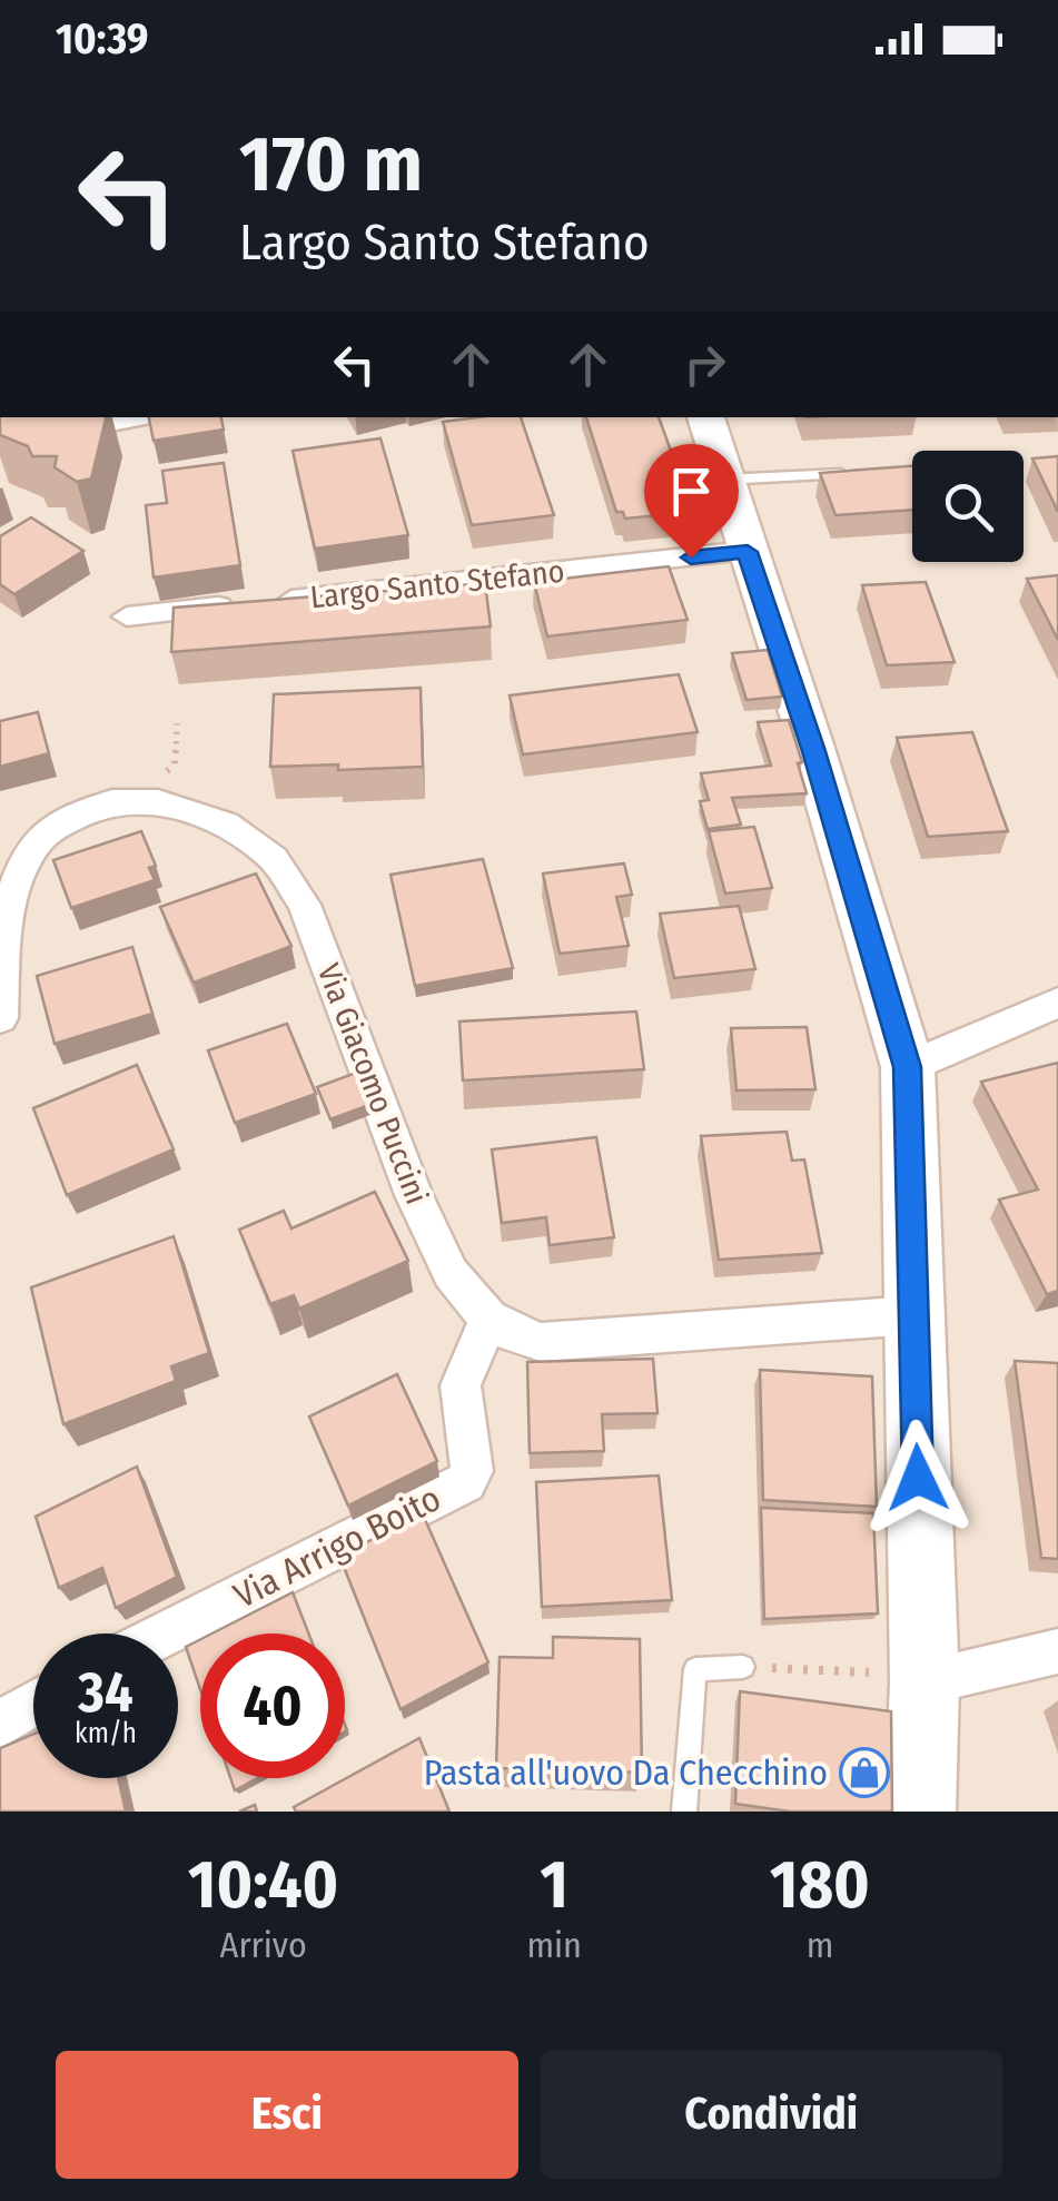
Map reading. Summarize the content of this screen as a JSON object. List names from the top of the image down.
{
  "streets": {
    "street": ["Largo Santo Stefano", "Via Giacomo Puccini", "Via Arrigo Boito"]
  },
  "crossings": [
    ["Via Giacomo Puccini", "Via Arrigo Boito"]
  ],
  "places": {
    "shop": ["Pasta all'uovo Da Checchino"]
  },
  "page": {
    "status": "10:39",
    "turn": ["170 m", "Largo Santo Stefano"],
    "speed": "34 km/h",
    "limit": "40",
    "eta": [
      "10:40",
      "Arrivo",
      "1",
      "min",
      "180",
      "m"
    ],
    "buttons": ["Esci", "Condividi"]
  }
}
